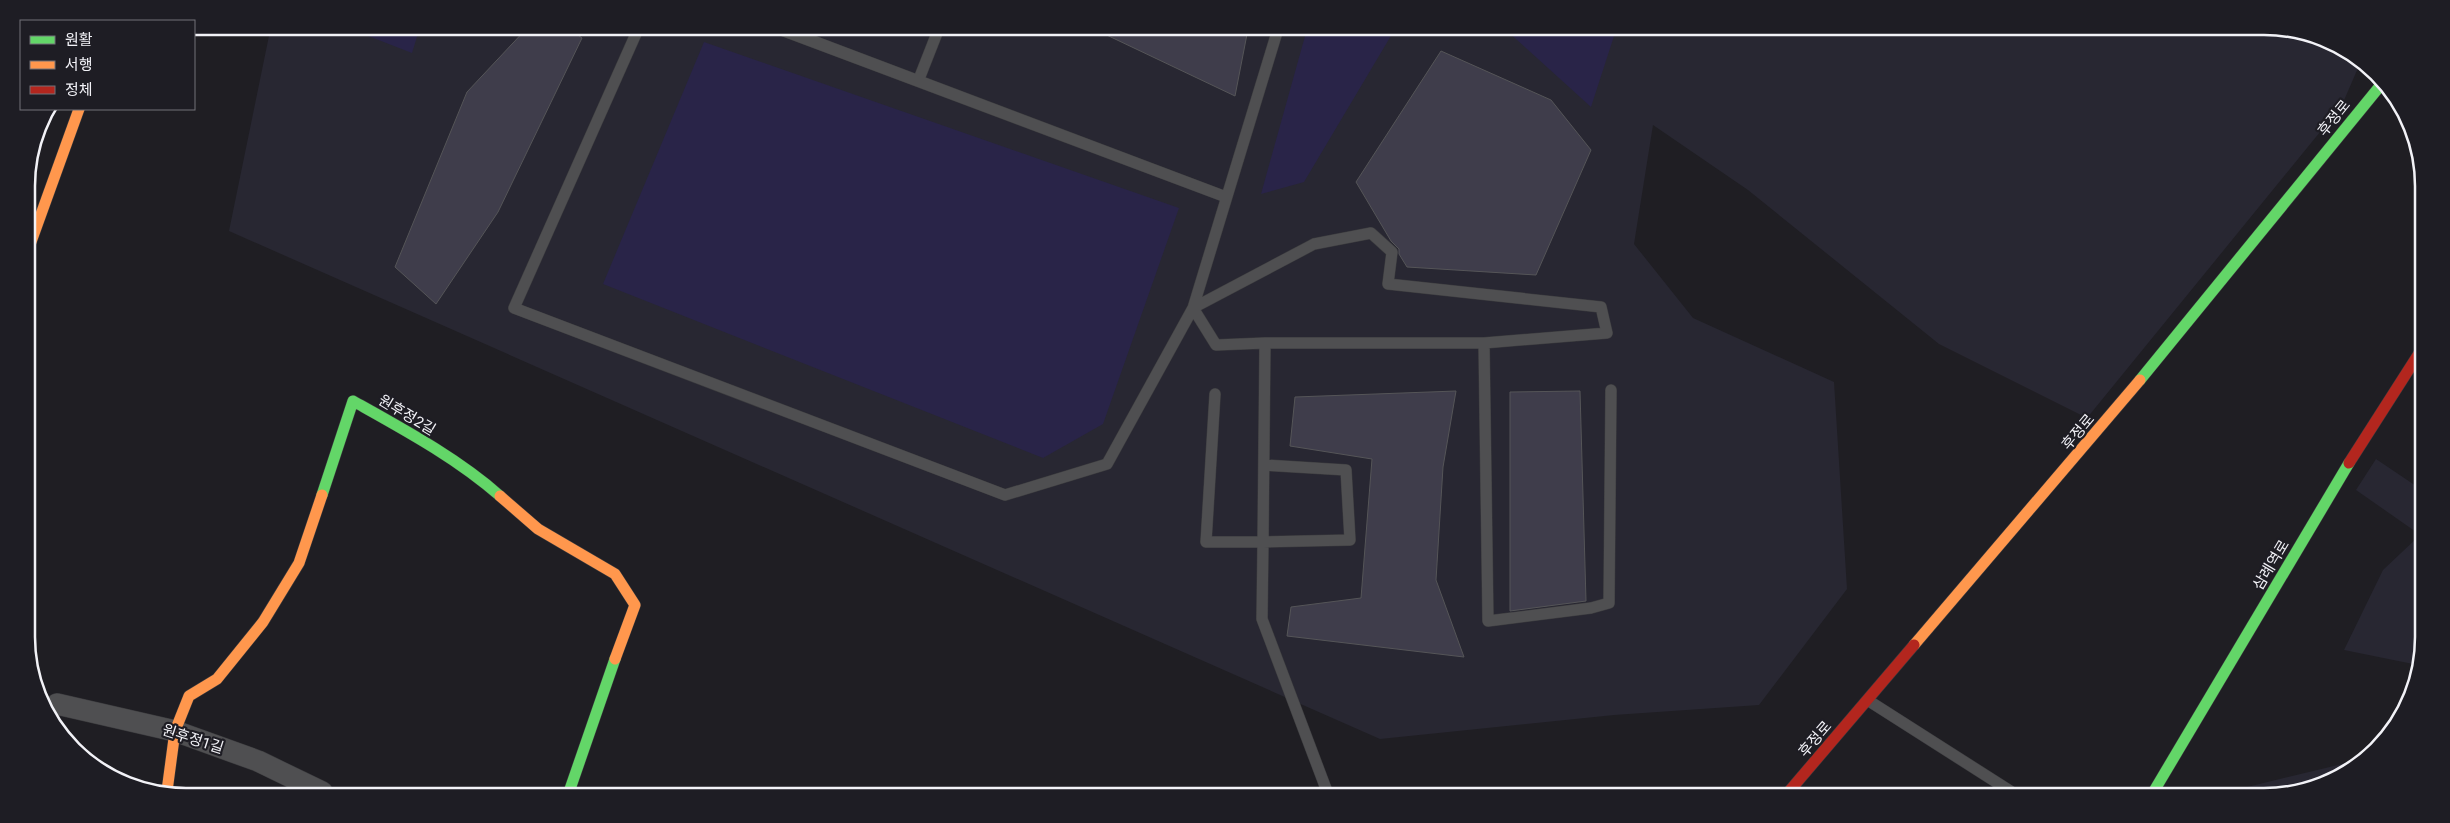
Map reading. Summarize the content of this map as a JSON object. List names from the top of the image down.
{
  "streets": {
    "main road": ["후정로", "원후정2길", "삼례역로"],
    "street": ["원후정1길"]
  },
  "crossings": [
    ["원후정2길", "원후정1길"]
  ],
  "legend": ["원활", "서행", "정체"]
}
